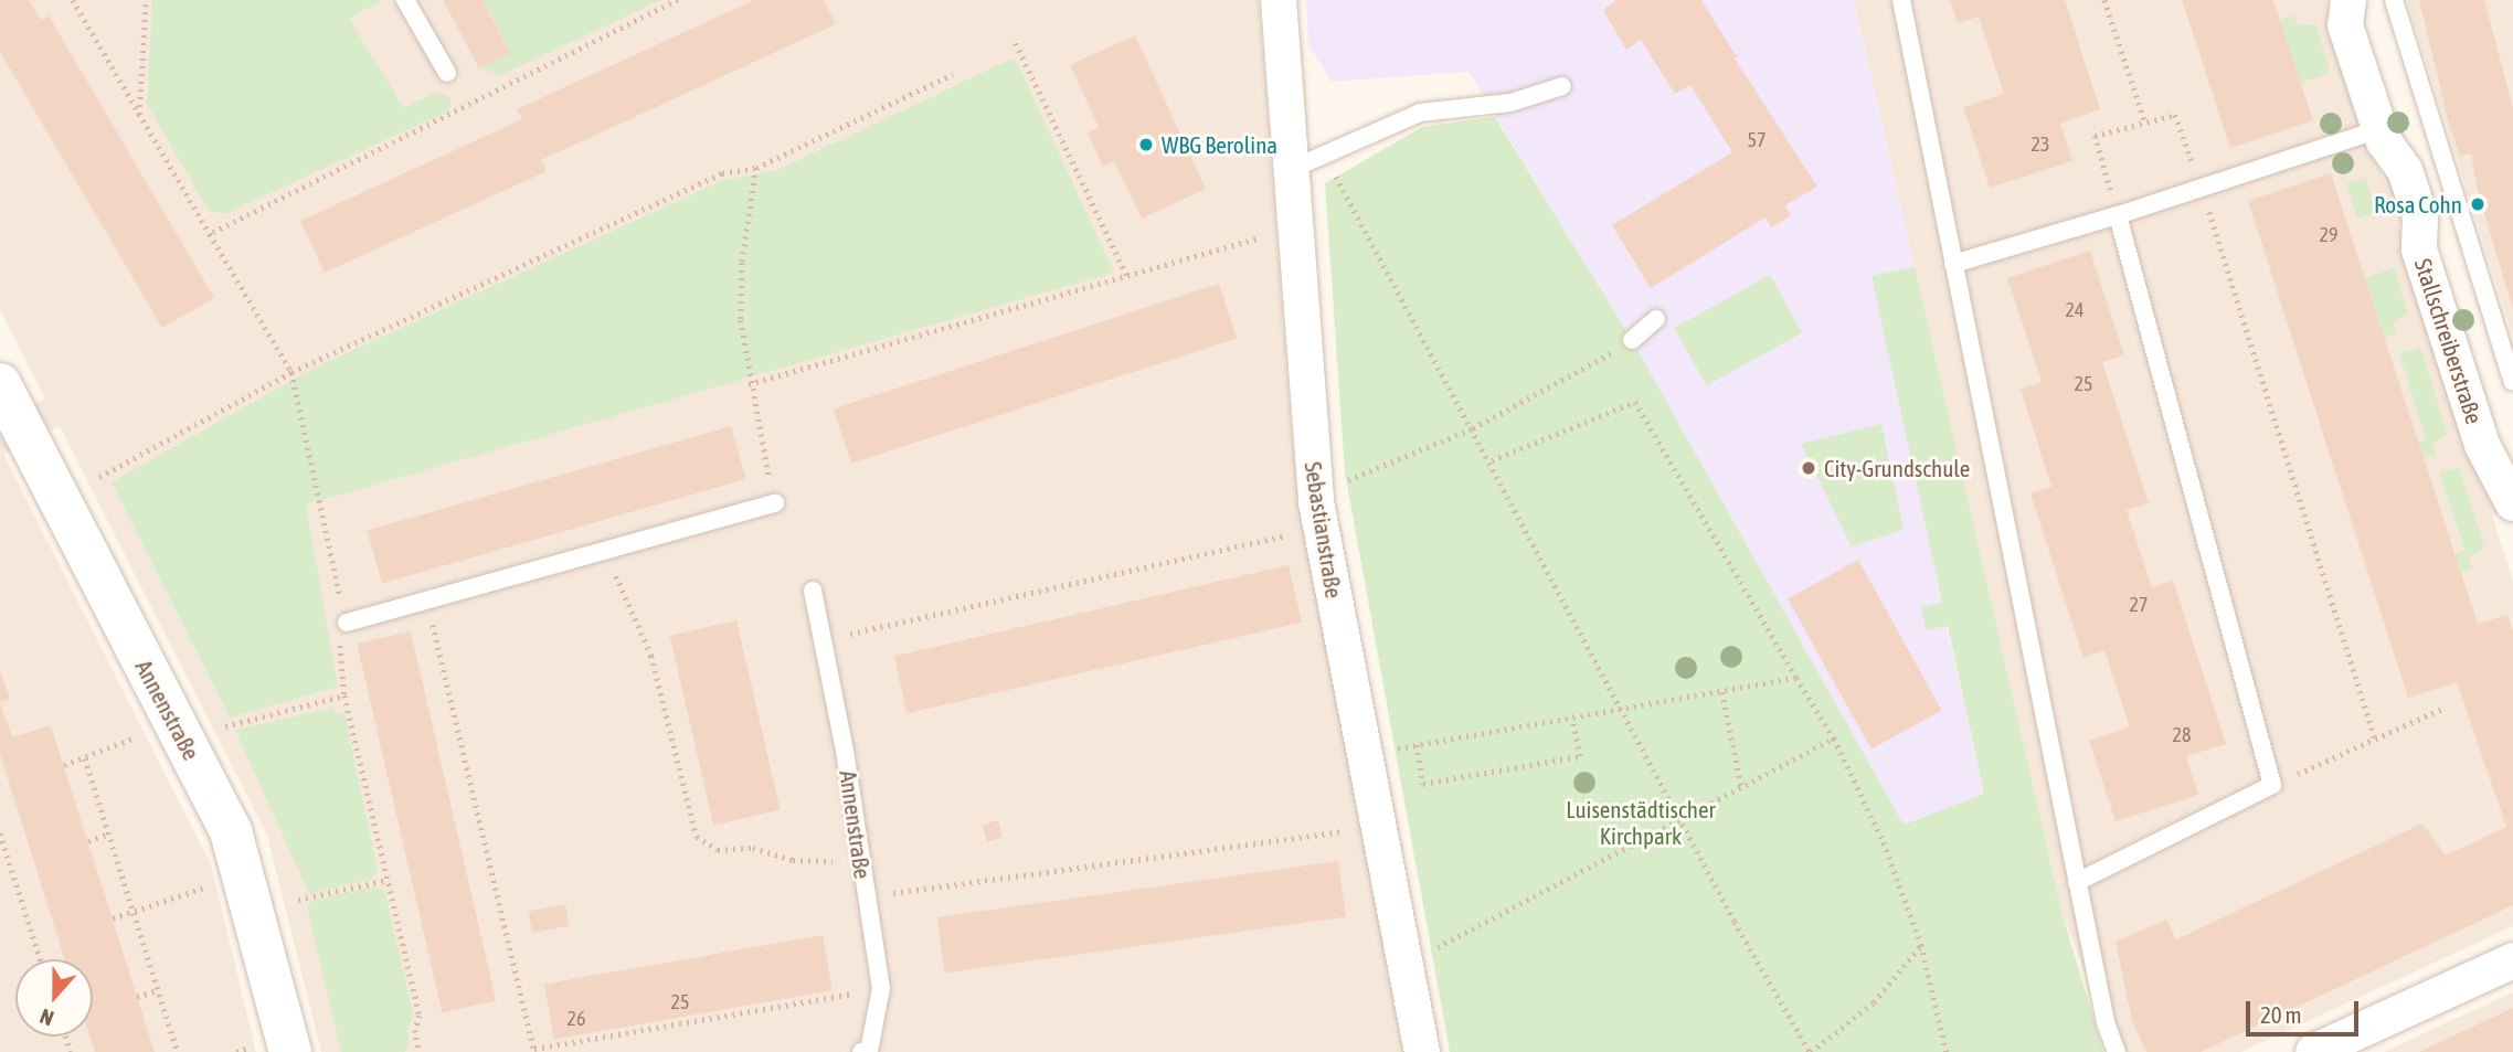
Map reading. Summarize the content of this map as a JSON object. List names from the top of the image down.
{
  "streets": {
    "street": ["Stallschreiberstraße", "Sebastianstraße", "Annenstraße"]
  },
  "parks": ["Luisenstädtischer Kirchpark"],
  "places": ["WBG Berolina", "Rosa Cohn", "City-Grundschule"],
  "house_numbers": [
    "57",
    "23",
    "29",
    "24",
    "25",
    "27",
    "28",
    "25",
    "26"
  ],
  "scale_bar": "20 m",
  "north": "bottom"
}
